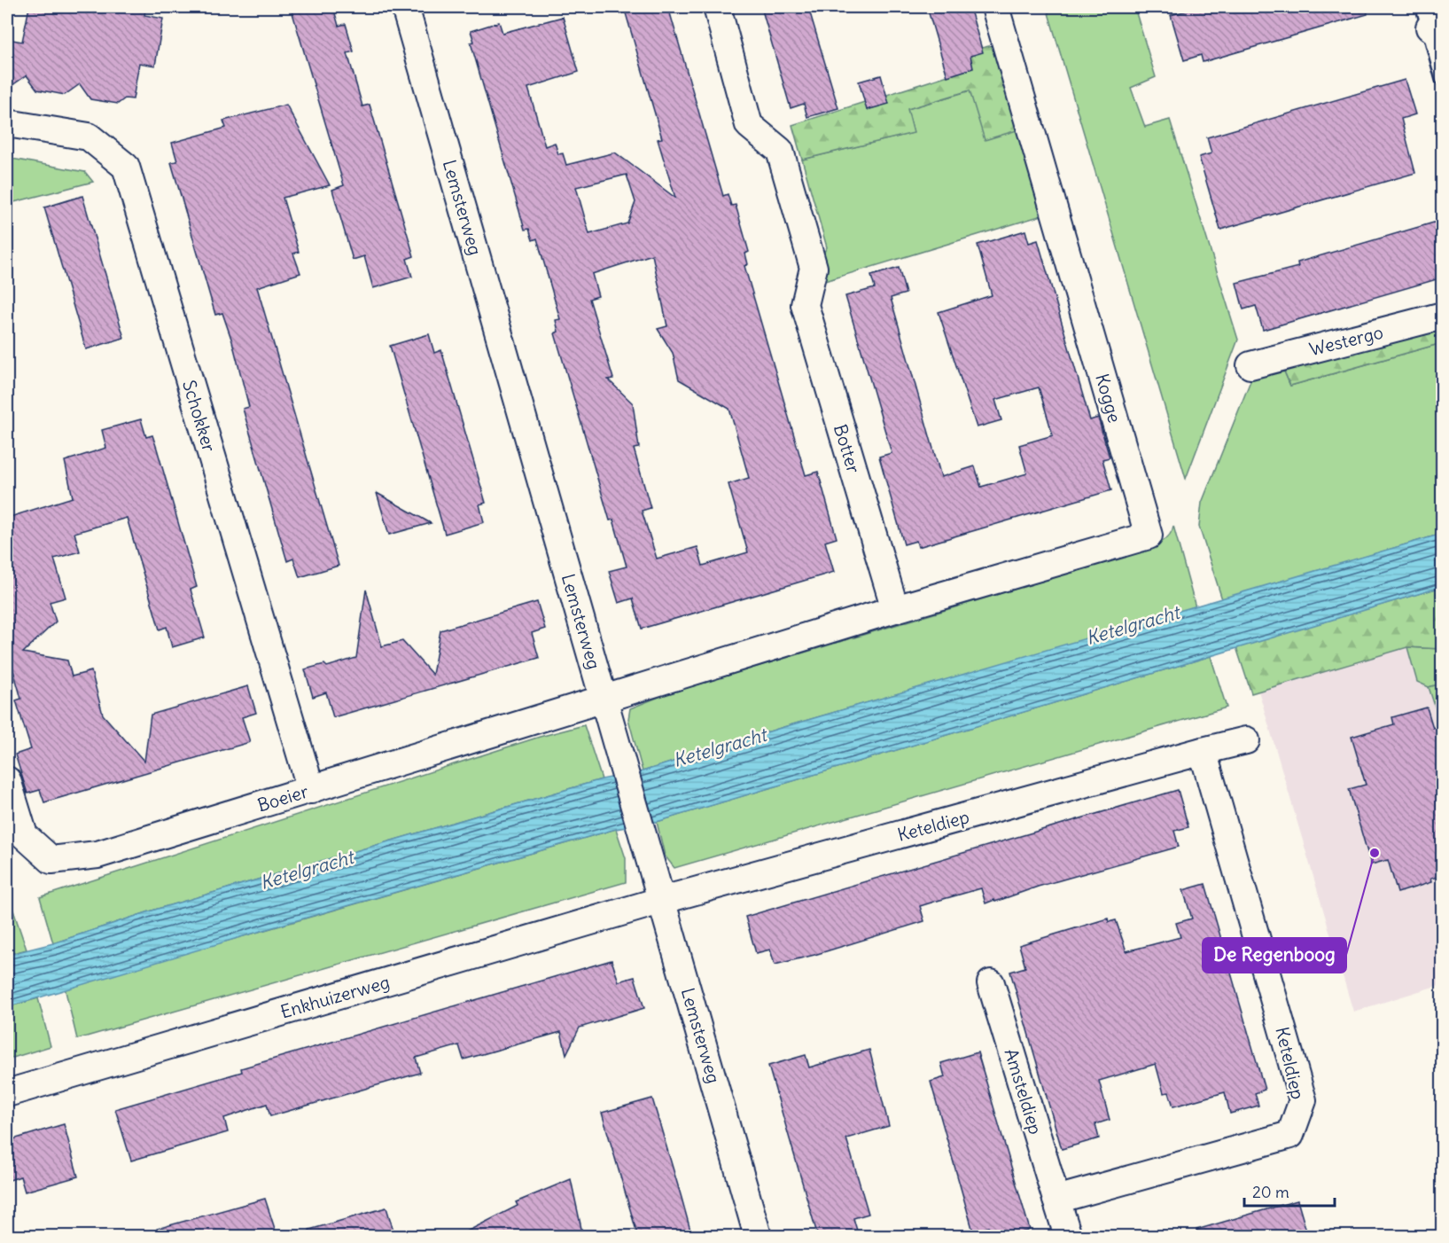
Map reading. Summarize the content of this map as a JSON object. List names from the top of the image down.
{
  "streets": {
    "street": [
      "Lemsterweg",
      "Westergo",
      "Kogge",
      "Schokker",
      "Botter",
      "Boeier",
      "Keteldiep",
      "Enkhuizerweg",
      "Amsteldiep"
    ]
  },
  "crossings": [
    ["Lemsterweg", "Boeier"],
    ["Lemsterweg", "Keteldiep"],
    ["Lemsterweg", "Enkhuizerweg"],
    ["Kogge", "Botter"],
    ["Schokker", "Boeier"],
    ["Keteldiep", "Enkhuizerweg"],
    ["Keteldiep", "Amsteldiep"]
  ],
  "water": ["Ketelgracht"],
  "places": ["De Regenboog"],
  "scale_bar": "20 m"
}
